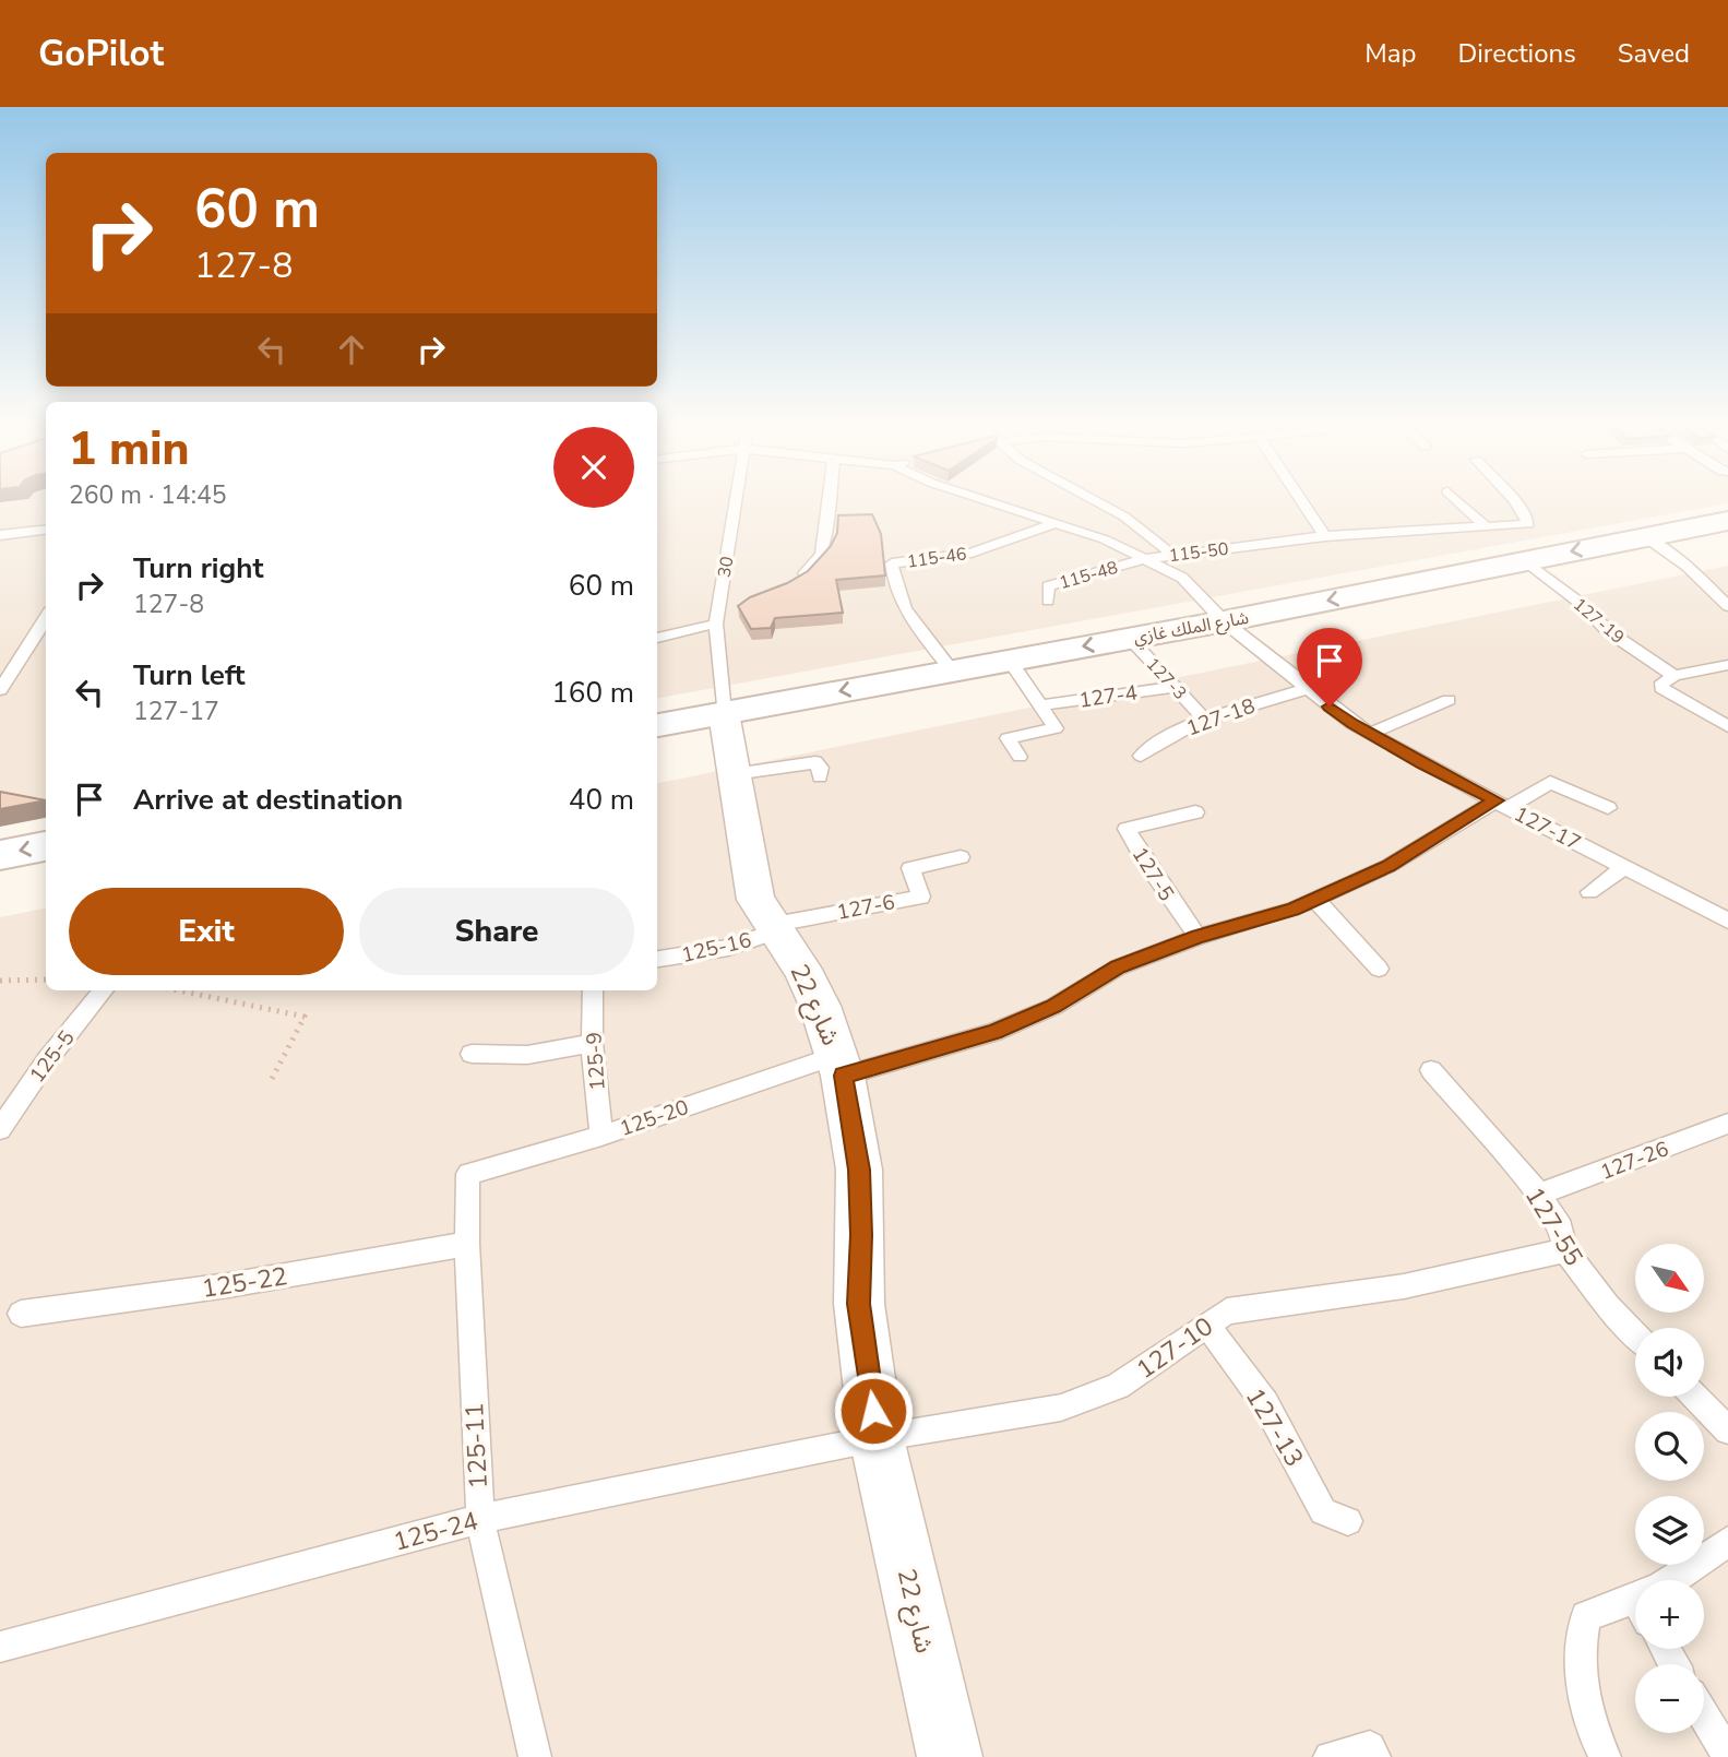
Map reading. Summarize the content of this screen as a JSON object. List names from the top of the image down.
{
  "streets": {
    "street": ["شارع الملك غازي", "شارع 22"],
    "lane": [
      "115-50",
      "115-46",
      "30",
      "115-48",
      "127-19",
      "127-3",
      "127-4",
      "127-18",
      "127-17",
      "127-5",
      "127-6",
      "125-16",
      "125-5",
      "125-9",
      "125-20",
      "127-26",
      "127-55",
      "125-22",
      "127-10",
      "127-13",
      "125-11",
      "125-24"
    ]
  },
  "crossings": [
    ["115-50", "115-48"],
    ["115-50", "127-17"],
    ["115-46", "شارع الملك غازي"],
    ["115-46", "127-17"],
    ["30", "شارع الملك غازي"],
    ["30", "شارع 22"],
    ["115-48", "127-17"],
    ["127-19", "شارع الملك غازي"],
    ["شارع الملك غازي", "127-3"],
    ["شارع الملك غازي", "127-17"],
    ["شارع الملك غازي", "شارع 22"],
    ["127-3", "127-4"],
    ["127-3", "127-18"],
    ["127-18", "127-17"],
    ["127-17", "125-20"],
    ["127-5", "125-20"],
    ["127-6", "125-16"],
    ["127-6", "شارع 22"],
    ["125-16", "شارع 22"],
    ["شارع 22", "125-20"],
    ["شارع 22", "127-10"],
    ["شارع 22", "125-24"],
    ["125-9", "125-20"],
    ["125-20", "125-11"],
    ["127-26", "127-55"],
    ["127-55", "127-10"],
    ["125-22", "125-11"],
    ["127-10", "127-13"],
    ["127-10", "125-24"],
    ["125-11", "125-24"]
  ],
  "one_way": ["شارع الملك غازي"],
  "north": "bottom right",
  "page": {
    "header": "GoPilot",
    "nav": ["Map", "Directions", "Saved"],
    "turn": ["60 m", "127-8"],
    "heading": ["1 min", "260 m · 14:45"],
    "list": [
      {
        "name": "Turn right",
        "note": "127-8",
        "value": "60 m"
      },
      {
        "name": "Turn left",
        "note": "127-17",
        "value": "160 m"
      },
      {
        "name": "Arrive at destination",
        "value": "40 m"
      }
    ],
    "buttons": ["Exit", "Share"],
    "map_buttons": ["+", "−"]
  }
}
